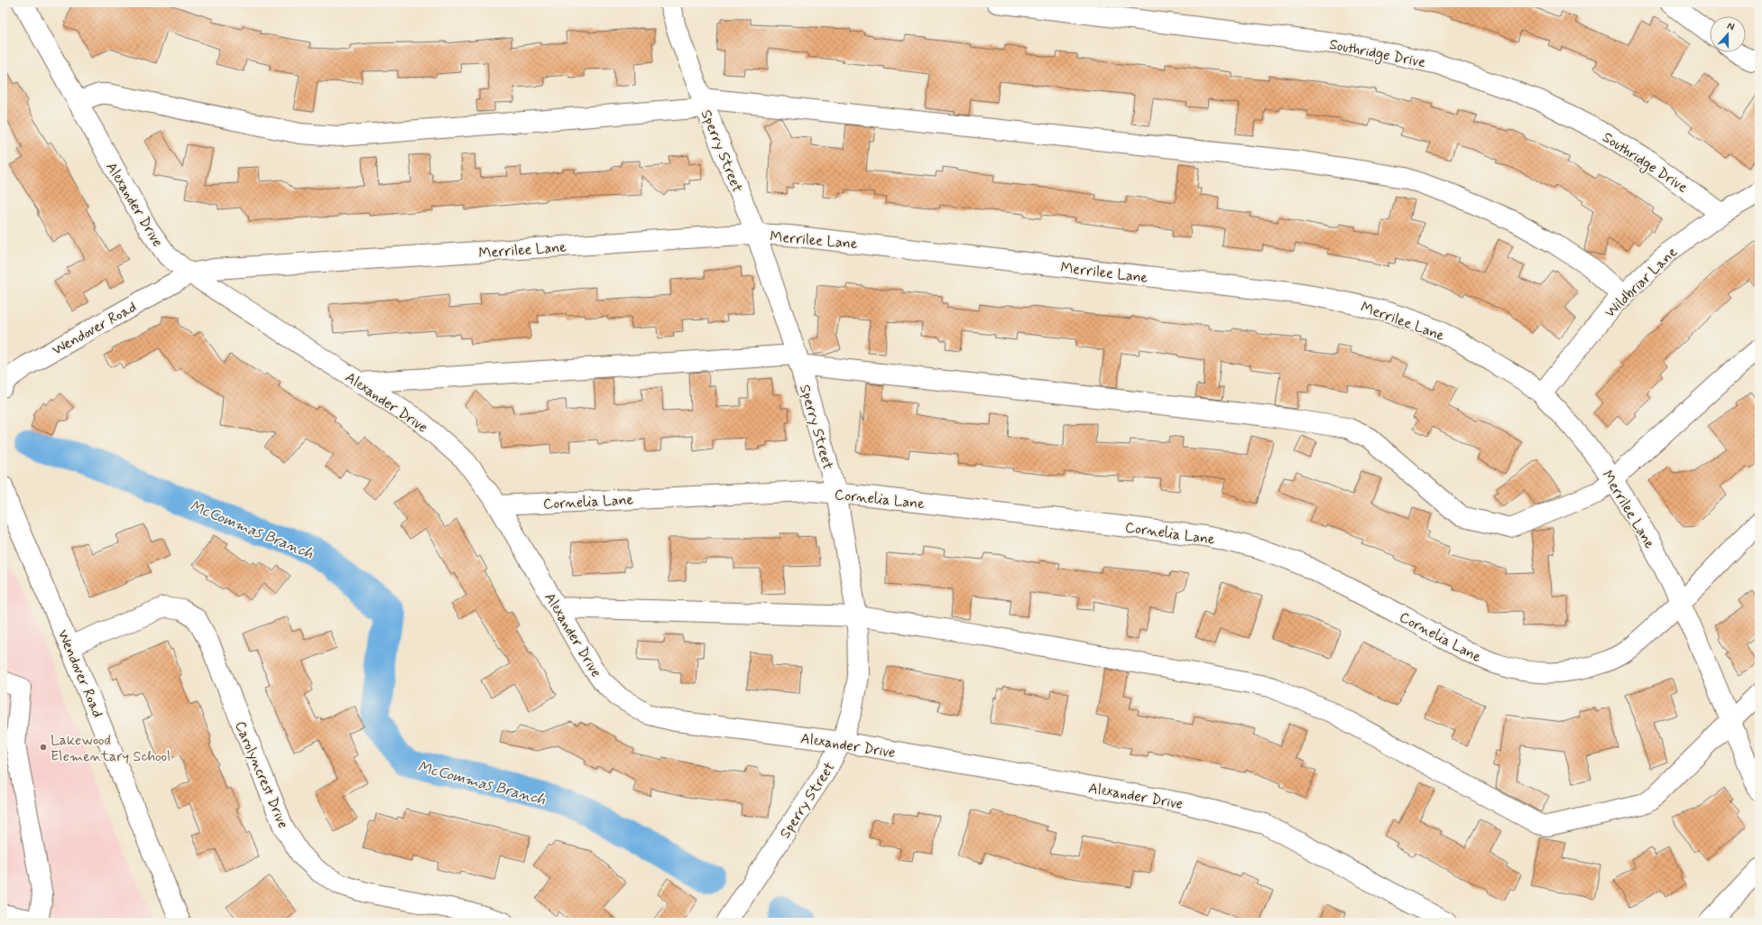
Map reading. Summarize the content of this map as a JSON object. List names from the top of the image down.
{
  "streets": {
    "street": [
      "Southridge Drive",
      "Sperry Street",
      "Alexander Drive",
      "Merrilee Lane",
      "Wildbriar Lane",
      "Wendover Road",
      "Cornelia Lane",
      "Carolyncrest Drive"
    ]
  },
  "crossings": [
    ["Southridge Drive", "Wildbriar Lane"],
    ["Sperry Street", "Alexander Drive"],
    ["Sperry Street", "Merrilee Lane"],
    ["Sperry Street", "Cornelia Lane"],
    ["Alexander Drive", "Merrilee Lane"],
    ["Alexander Drive", "Wendover Road"],
    ["Alexander Drive", "Cornelia Lane"],
    ["Merrilee Lane", "Wildbriar Lane"],
    ["Merrilee Lane", "Wendover Road"],
    ["Merrilee Lane", "Cornelia Lane"],
    ["Wendover Road", "Carolyncrest Drive"]
  ],
  "water": ["McCommas Branch"],
  "places": ["Lakewood Elementary School"],
  "north": "top"
}
